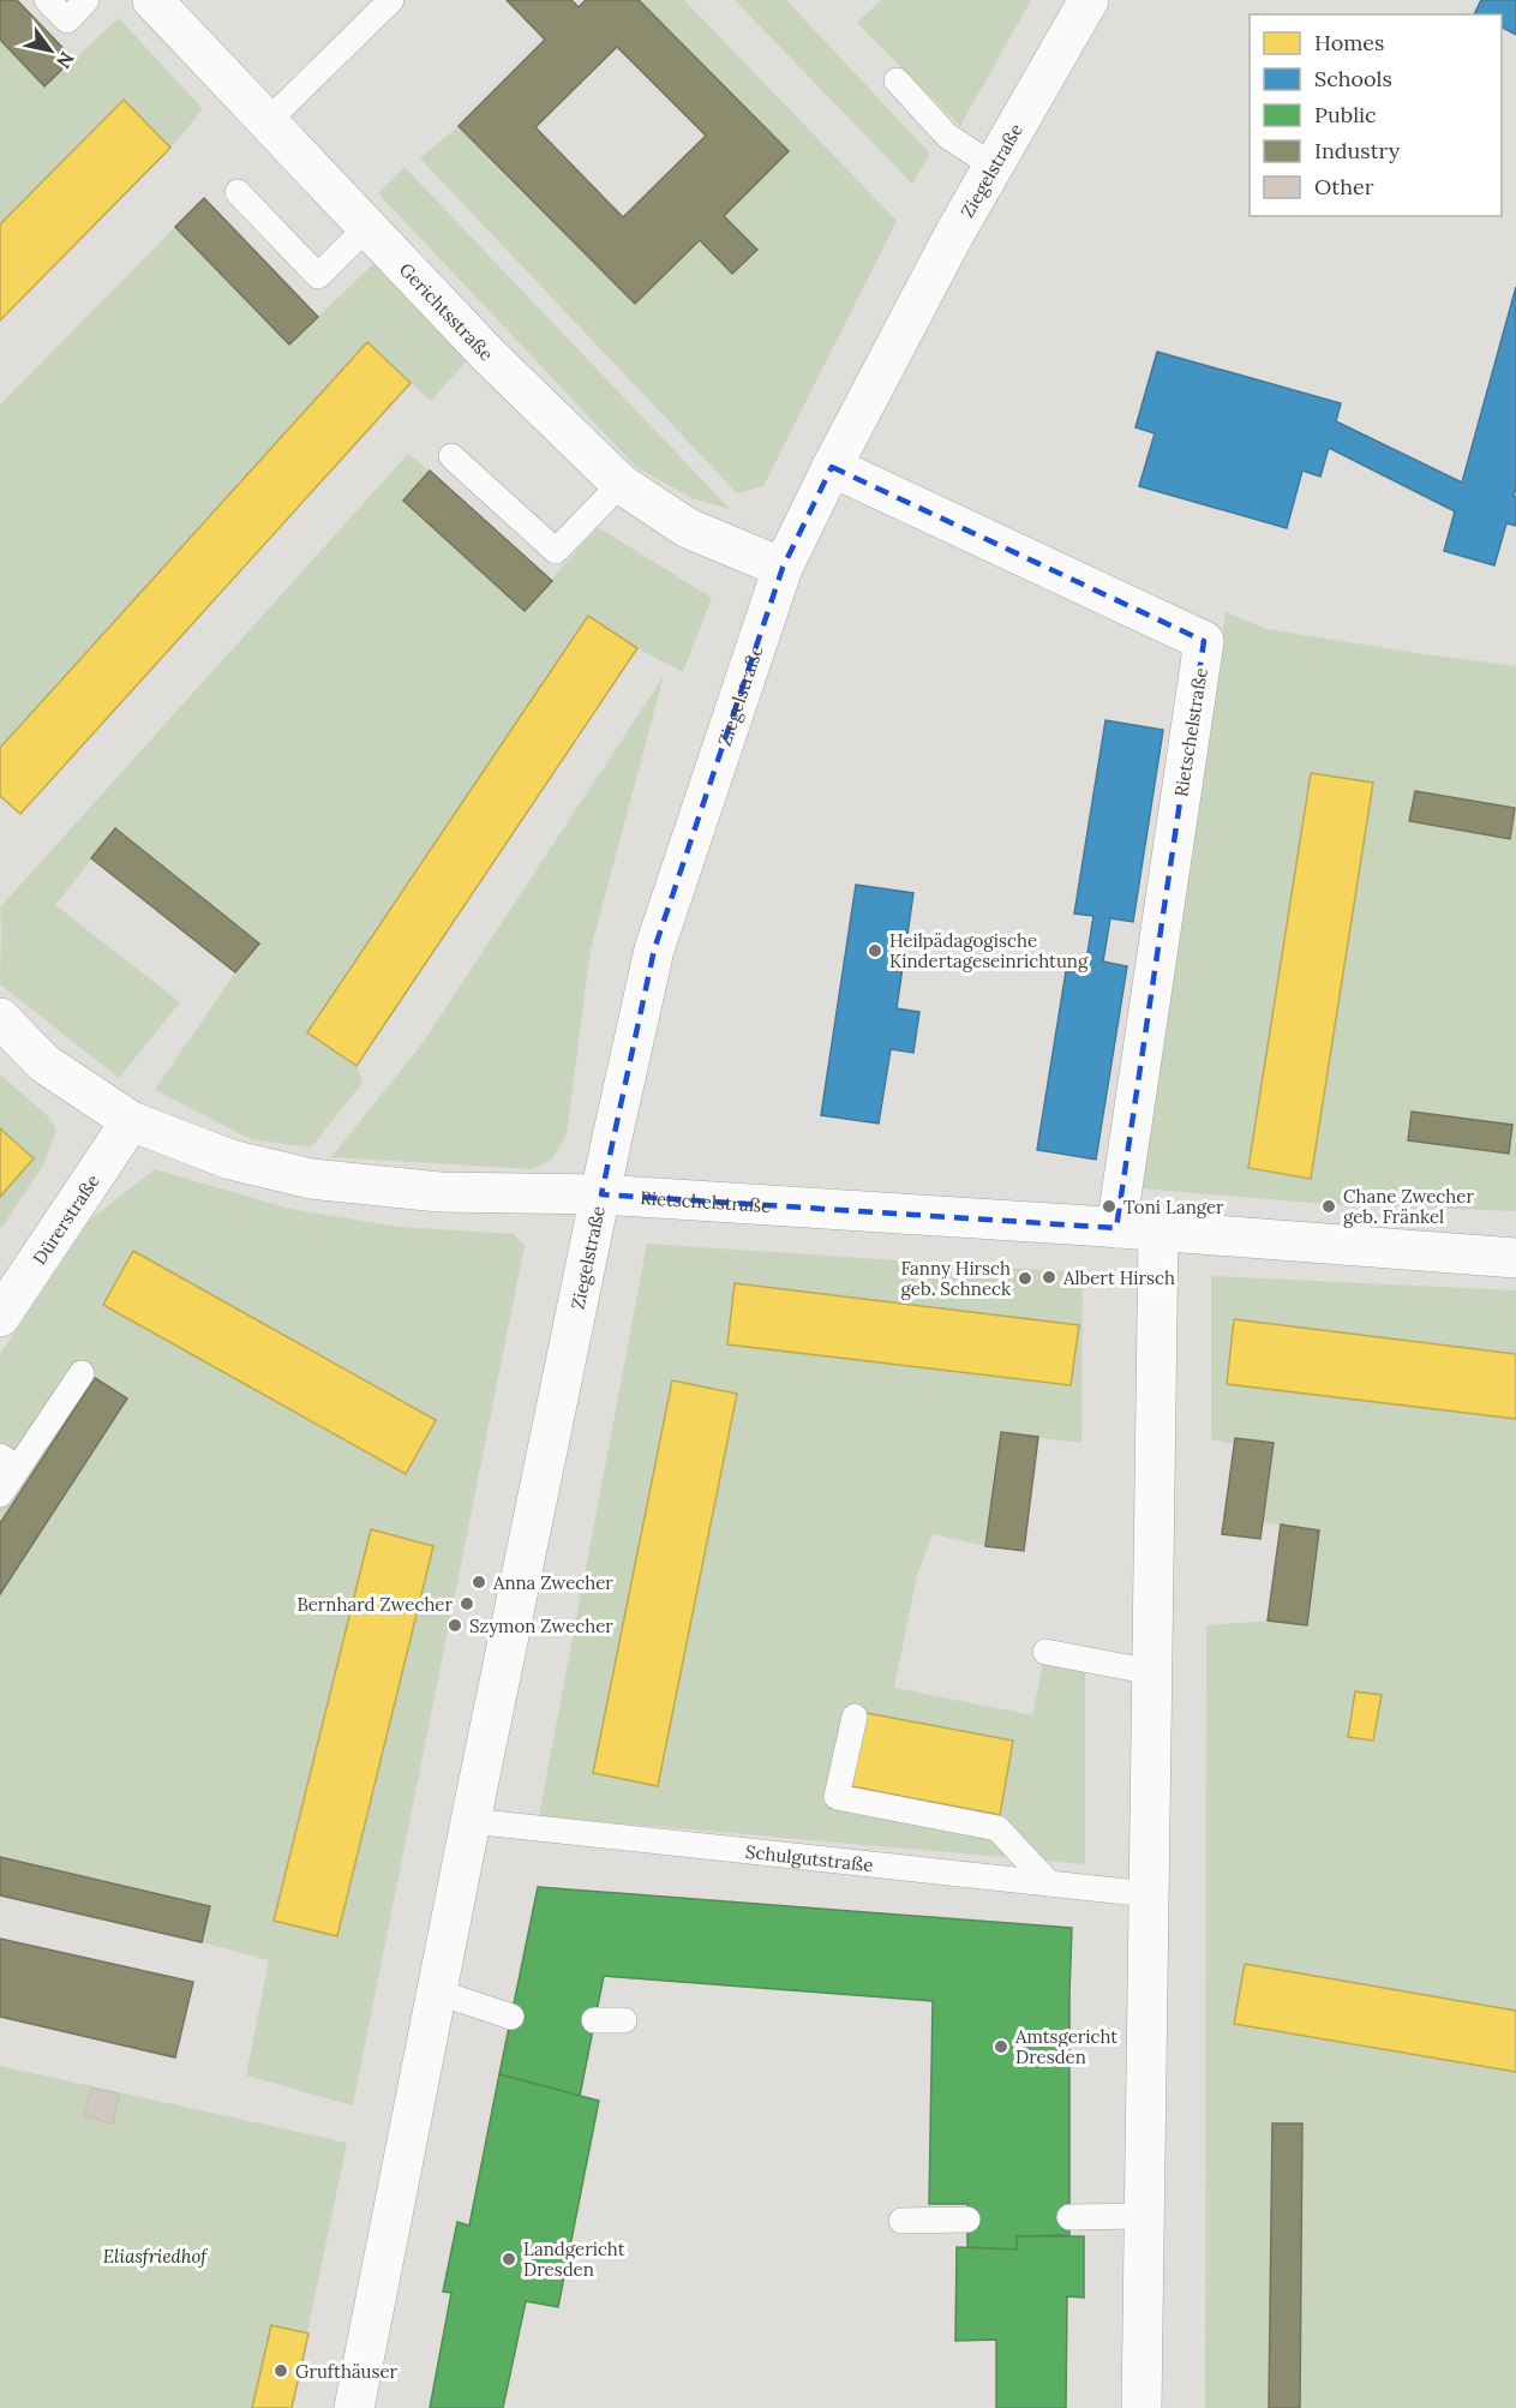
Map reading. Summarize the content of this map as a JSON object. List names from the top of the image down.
{
  "streets": {
    "street": [
      "Ziegelstraße",
      "Gerichtsstraße",
      "Rietschelstraße",
      "Dürerstraße"
    ],
    "lane": ["Schulgutstraße"]
  },
  "crossings": [
    ["Ziegelstraße", "Gerichtsstraße"],
    ["Ziegelstraße", "Rietschelstraße"],
    ["Ziegelstraße", "Schulgutstraße"],
    ["Rietschelstraße", "Dürerstraße"]
  ],
  "parks": ["Eliasfriedhof"],
  "places": [
    "Heilpädagogische Kindertageseinrichtung",
    "Toni Langer",
    "Chane Zwecher geb. Fränkel",
    "Albert Hirsch",
    "Fanny Hirsch geb. Schneck",
    "Anna Zwecher",
    "Bernhard Zwecher",
    "Szymon Zwecher",
    "Amtsgericht Dresden",
    "Landgericht Dresden",
    "Grufthäuser"
  ],
  "legend": [
    "Homes",
    "Schools",
    "Public",
    "Industry",
    "Other"
  ],
  "north": "bottom right"
}
